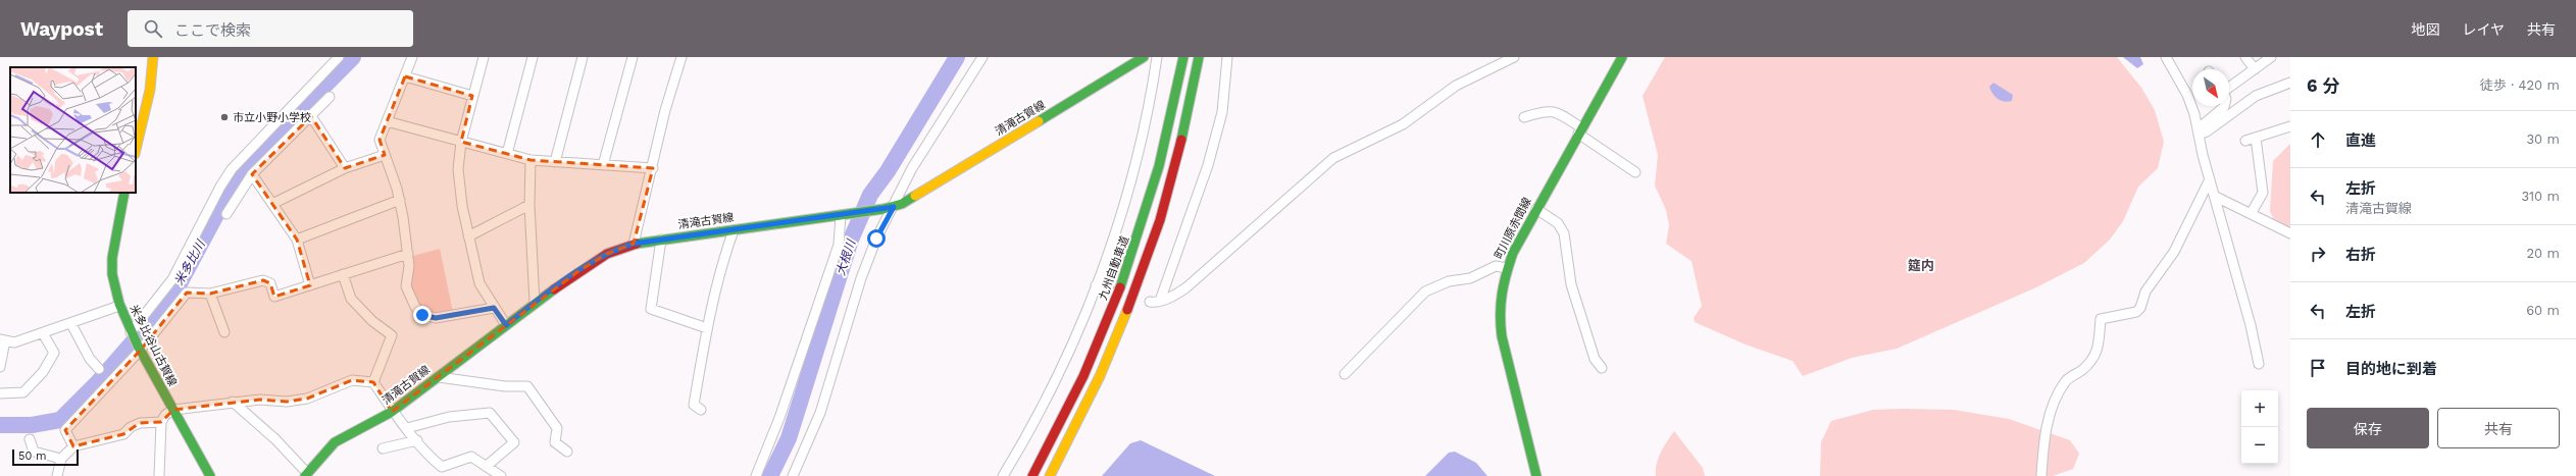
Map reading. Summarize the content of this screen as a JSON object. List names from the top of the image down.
{
  "streets": {
    "main road": [
      "清滝古賀線",
      "町川原赤間線",
      "九州自動車道",
      "米多比谷山古賀線"
    ]
  },
  "districts": ["筵内"],
  "water": ["大根川", "米多比川"],
  "places": ["市立小野小学校"],
  "scale_bar": "50 m",
  "north": "bottom right",
  "page": {
    "header": "Waypost",
    "search": "ここで検索",
    "nav": ["地図", "レイヤ", "共有"],
    "heading": ["6 分", "徒歩 · 420 m"],
    "list": [
      ["直進", "30 m"],
      ["左折", "清滝古賀線", "310 m"],
      ["右折", "20 m"],
      ["左折", "60 m"],
      "目的地に到着"
    ],
    "map_buttons": ["+", "−"],
    "buttons": ["保存", "共有"],
    "scale": "50 m"
  }
}
